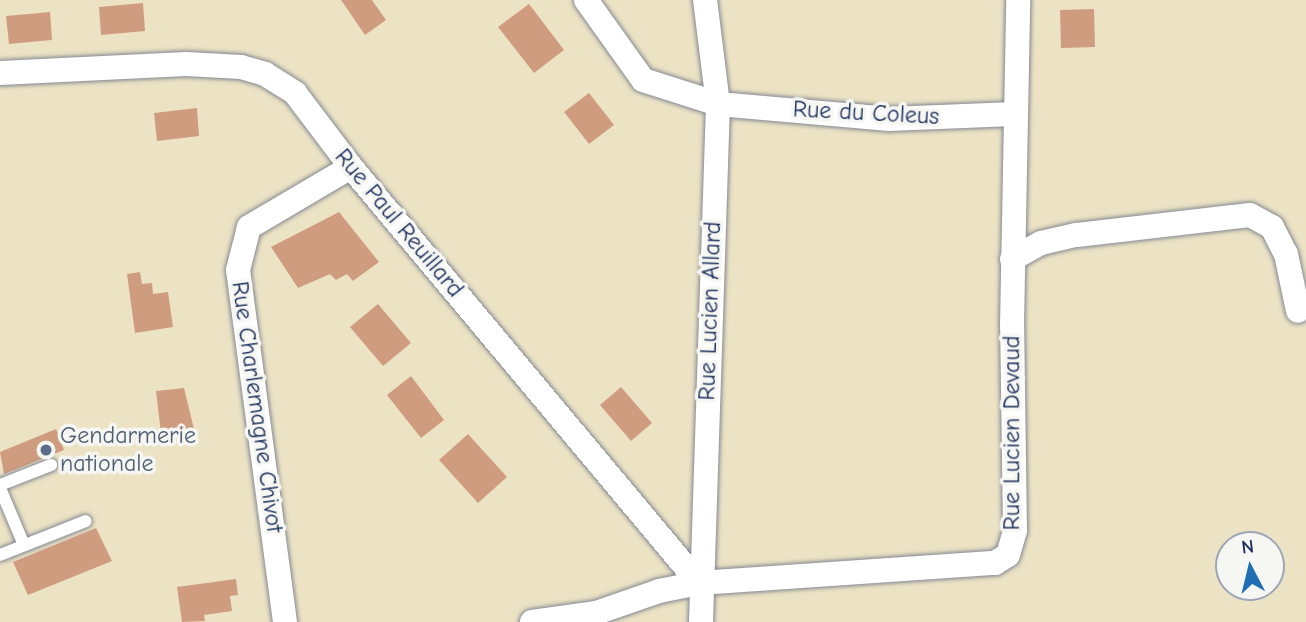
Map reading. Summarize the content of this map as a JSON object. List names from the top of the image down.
{
  "streets": {
    "street": [
      "Rue du Coleus",
      "Rue Paul Reuillard",
      "Rue Lucien Allard",
      "Rue Charlemagne Chivot",
      "Rue Lucien Devaud"
    ]
  },
  "crossings": [
    ["Rue du Coleus", "Rue Lucien Allard"],
    ["Rue du Coleus", "Rue Lucien Devaud"],
    ["Rue Paul Reuillard", "Rue Lucien Allard"],
    ["Rue Paul Reuillard", "Rue Charlemagne Chivot"],
    ["Rue Paul Reuillard", "Rue Lucien Devaud"],
    ["Rue Lucien Allard", "Rue Lucien Devaud"]
  ],
  "places": ["Gendarmerie nationale"],
  "north": "top"
}
